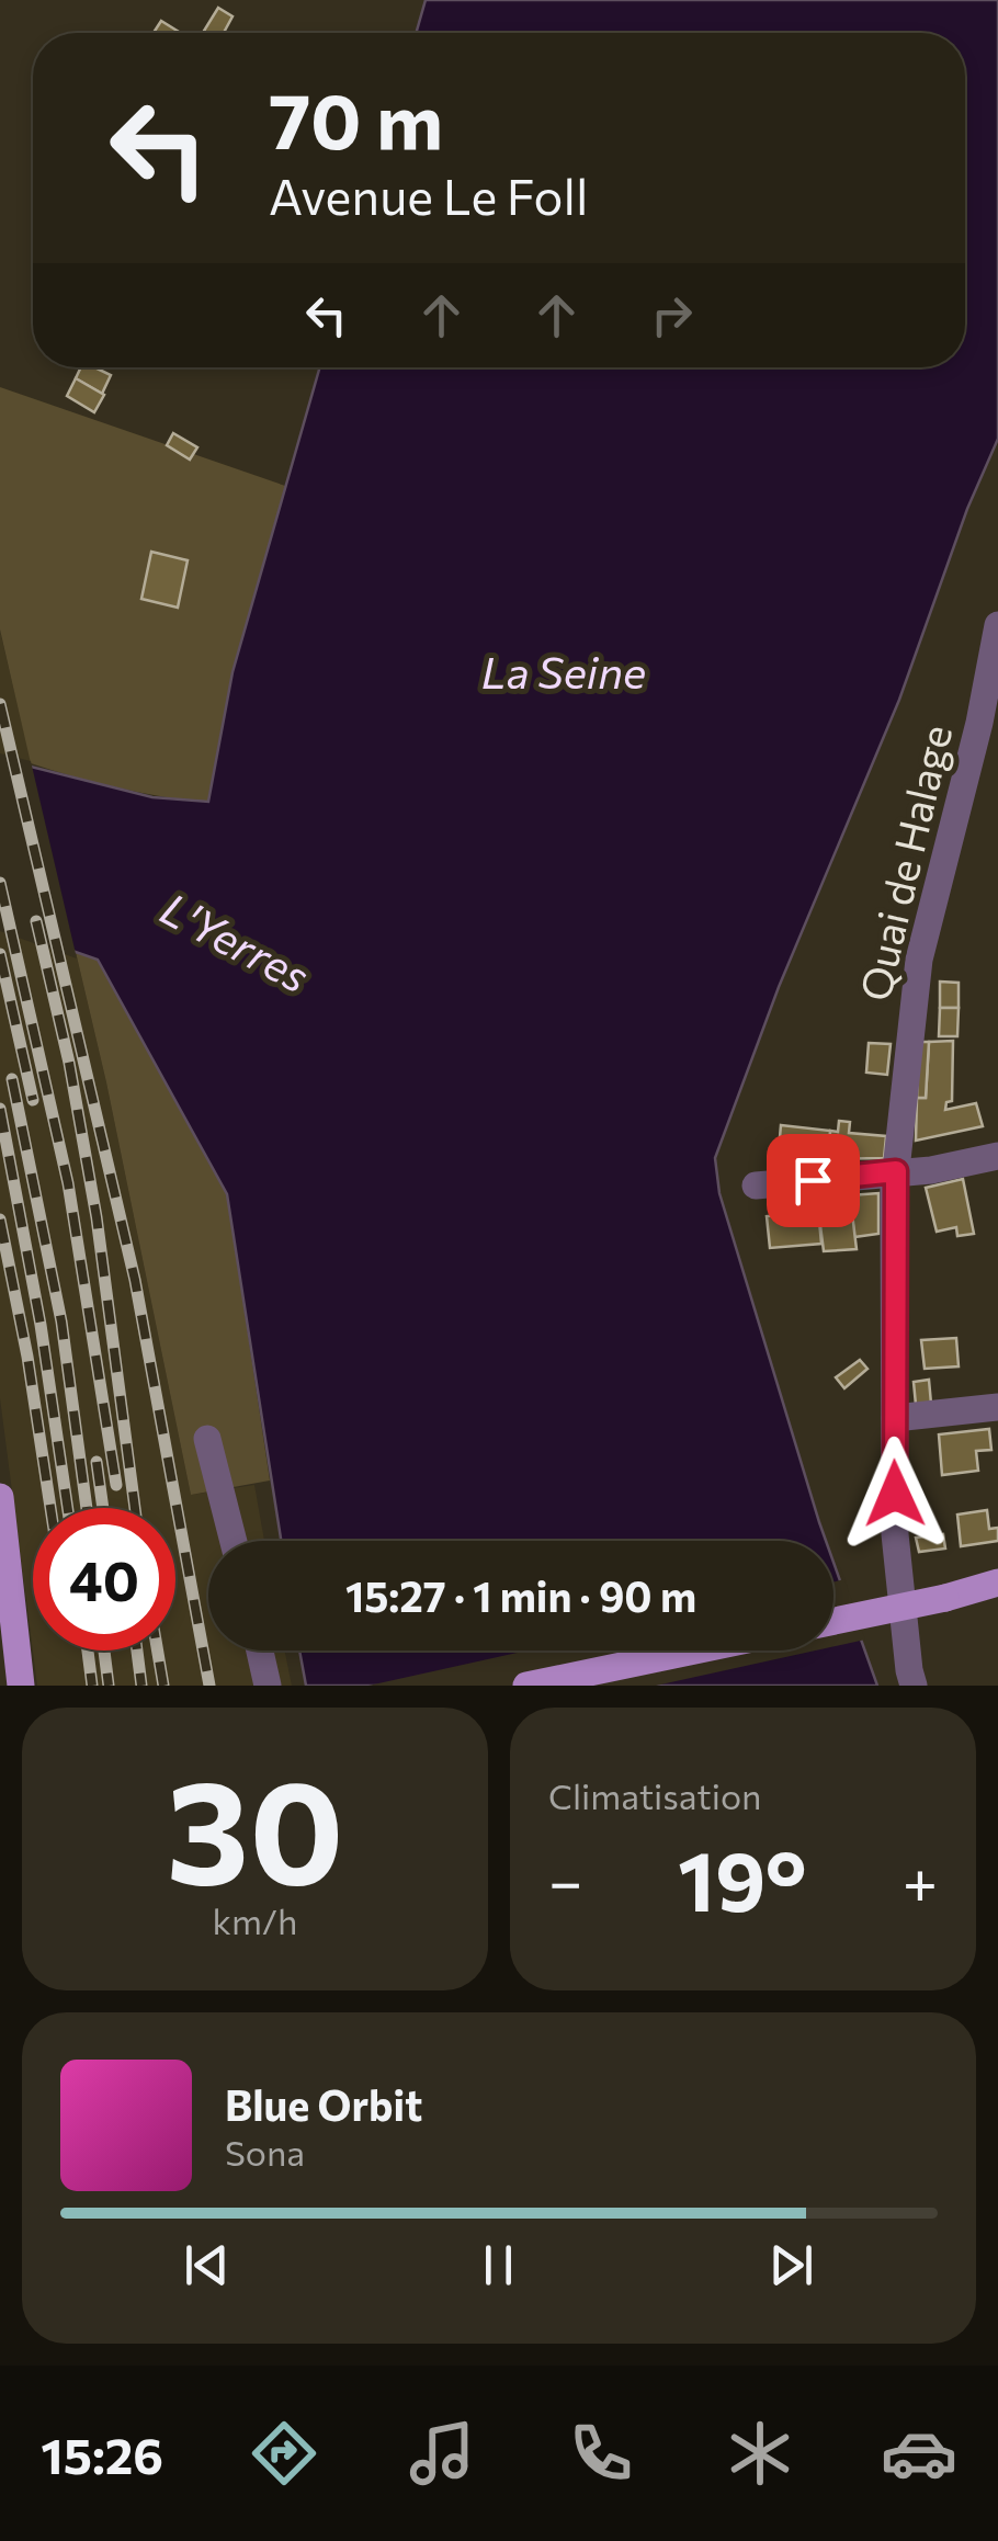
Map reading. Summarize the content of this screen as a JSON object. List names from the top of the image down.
{
  "streets": {
    "street": ["Quai de Halage"]
  },
  "water": ["La Seine", "L'Yerres"],
  "page": {
    "turn": ["70 m", "Avenue Le Foll"],
    "limit": "40",
    "trip": "15:27 · 1 min · 90 m",
    "tile": [
      ["30", "km/h"],
      "Climatisation"
    ],
    "heat": ["−", "19°", "+"],
    "song": ["Blue Orbit", "Sona"],
    "tabs": "15:26"
  }
}
